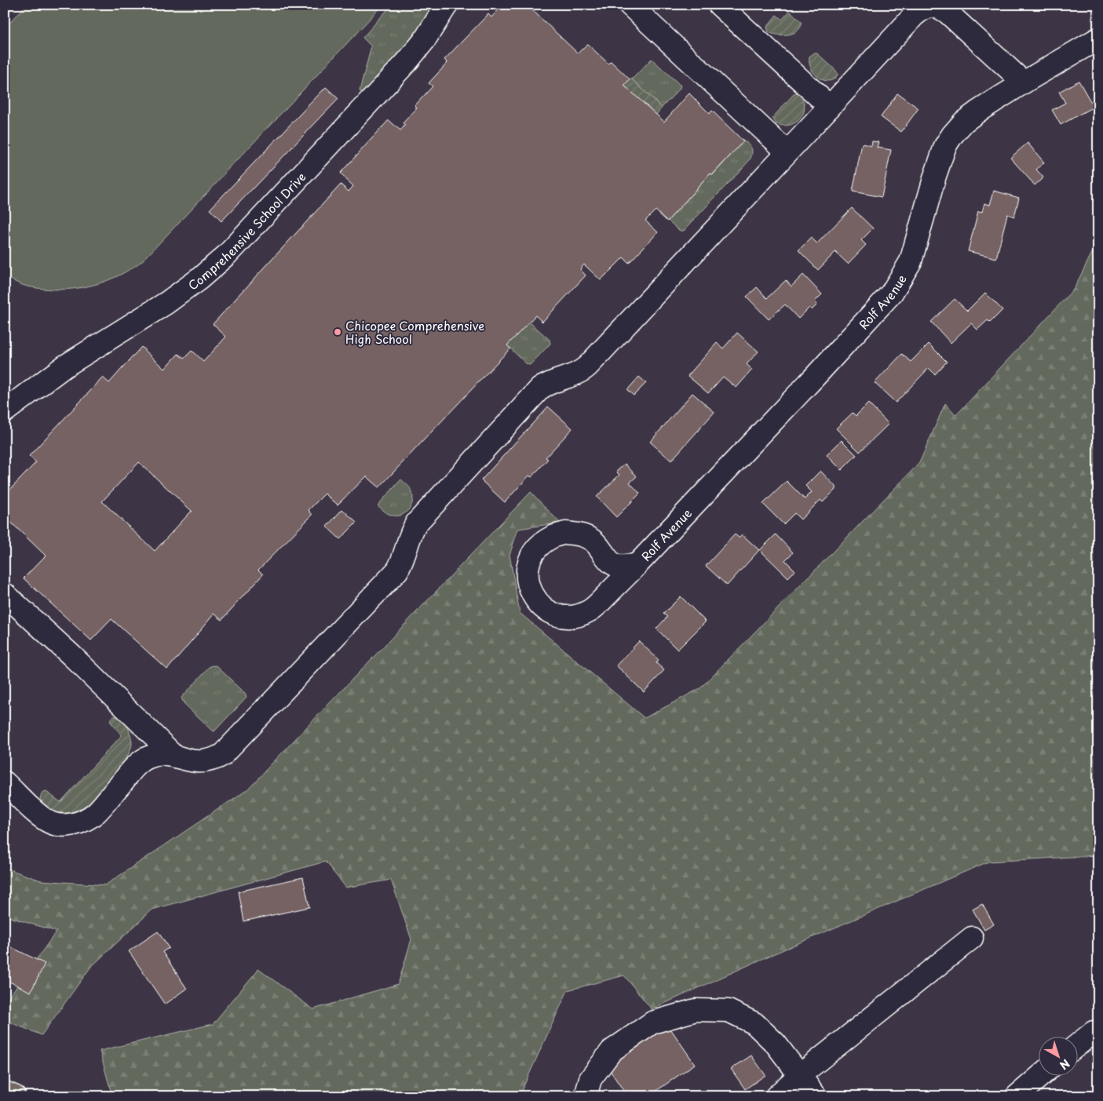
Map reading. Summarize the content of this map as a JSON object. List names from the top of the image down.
{
  "streets": {
    "street": ["Comprehensive School Drive", "Rolf Avenue"]
  },
  "places": ["Chicopee Comprehensive High School"],
  "north": "bottom right"
}
